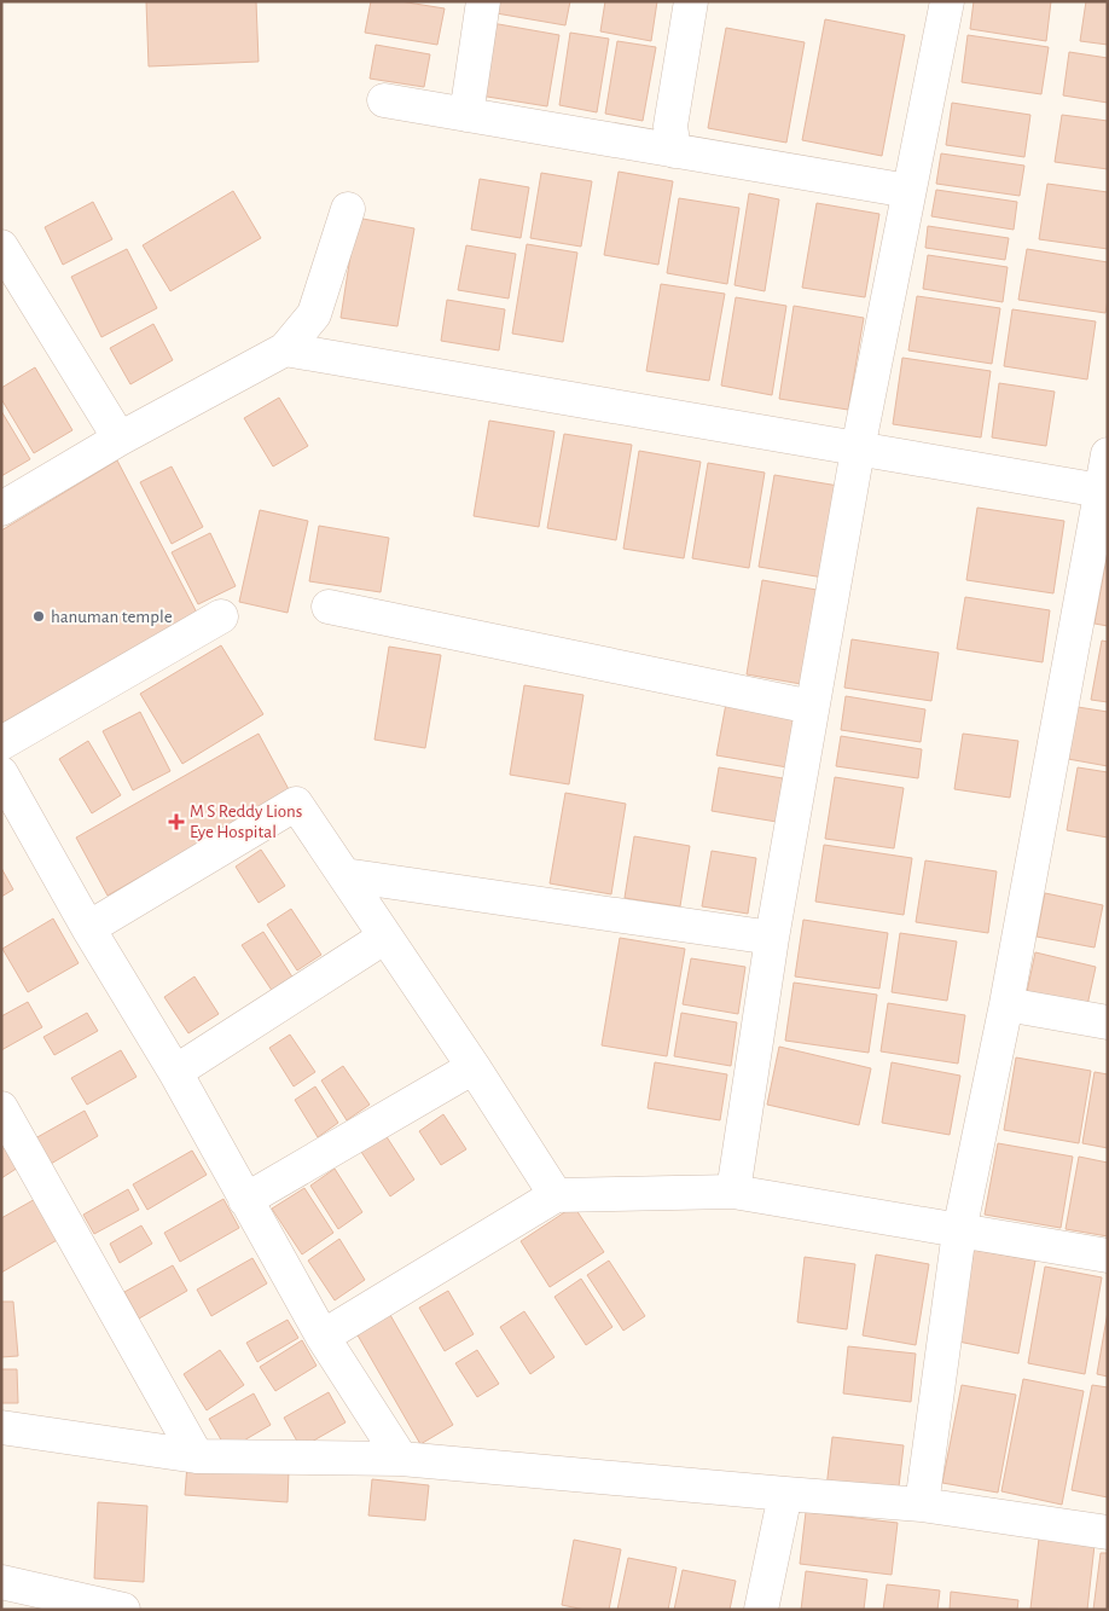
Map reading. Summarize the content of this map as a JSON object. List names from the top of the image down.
{
  "places": {
    "other": ["hanuman temple"],
    "health": ["M S Reddy Lions Eye Hospital"]
  }
}
